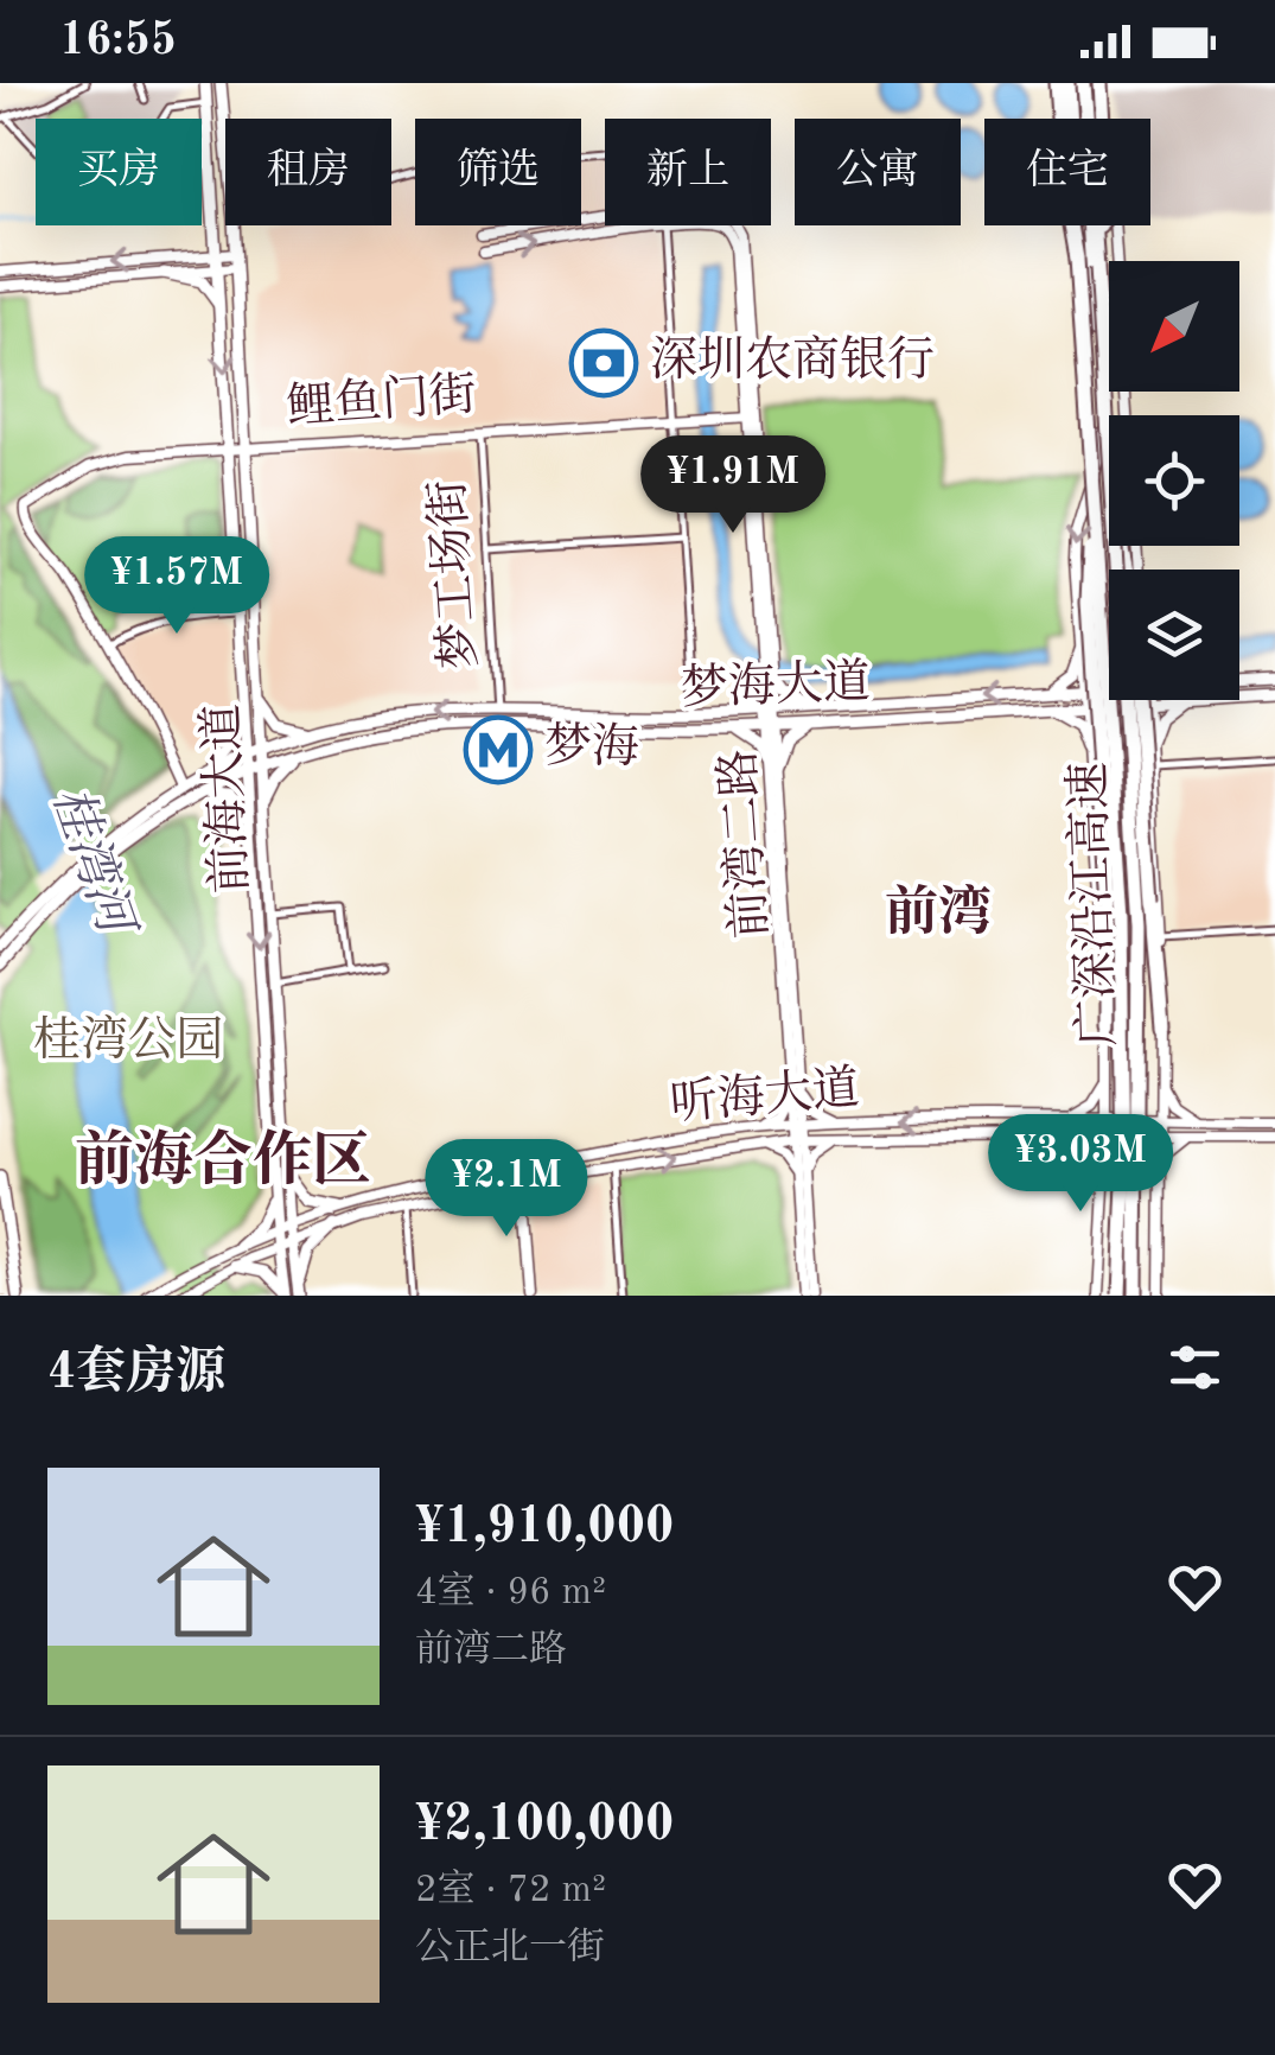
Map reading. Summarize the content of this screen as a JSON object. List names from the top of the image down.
{
  "streets": {
    "highway": ["广深沿江高速"],
    "main road": [
      "鲤鱼门街",
      "梦海大道",
      "前海大道",
      "前湾二路",
      "听海大道"
    ],
    "street": ["梦工场街"]
  },
  "crossings": [
    ["鲤鱼门街", "梦工场街"],
    ["鲤鱼门街", "前海大道"],
    ["鲤鱼门街", "前湾二路"],
    ["梦工场街", "梦海大道"],
    ["梦海大道", "前海大道"],
    ["梦海大道", "前湾二路"],
    ["前海大道", "听海大道"],
    ["前湾二路", "听海大道"]
  ],
  "districts": ["前湾", "前海合作区"],
  "water": ["桂湾河"],
  "parks": ["桂湾公园"],
  "places": {
    "bank": ["深圳农商银行"],
    "metro station": ["梦海"]
  },
  "north": "bottom left",
  "page": {
    "status": "16:55",
    "chip": [
      "买房",
      "租房",
      "筛选",
      "新上",
      "公寓",
      "住宅"
    ],
    "price": [
      "¥1.91M",
      "¥1.57M",
      "¥3.03M",
      "¥2.1M"
    ],
    "heading": "4套房源",
    "list": [
      {
        "name": "¥1,910,000",
        "note": "4室 · 96 m² · 前湾二路"
      },
      {
        "name": "¥2,100,000",
        "note": "2室 · 72 m² · 公正北一街"
      }
    ]
  }
}
